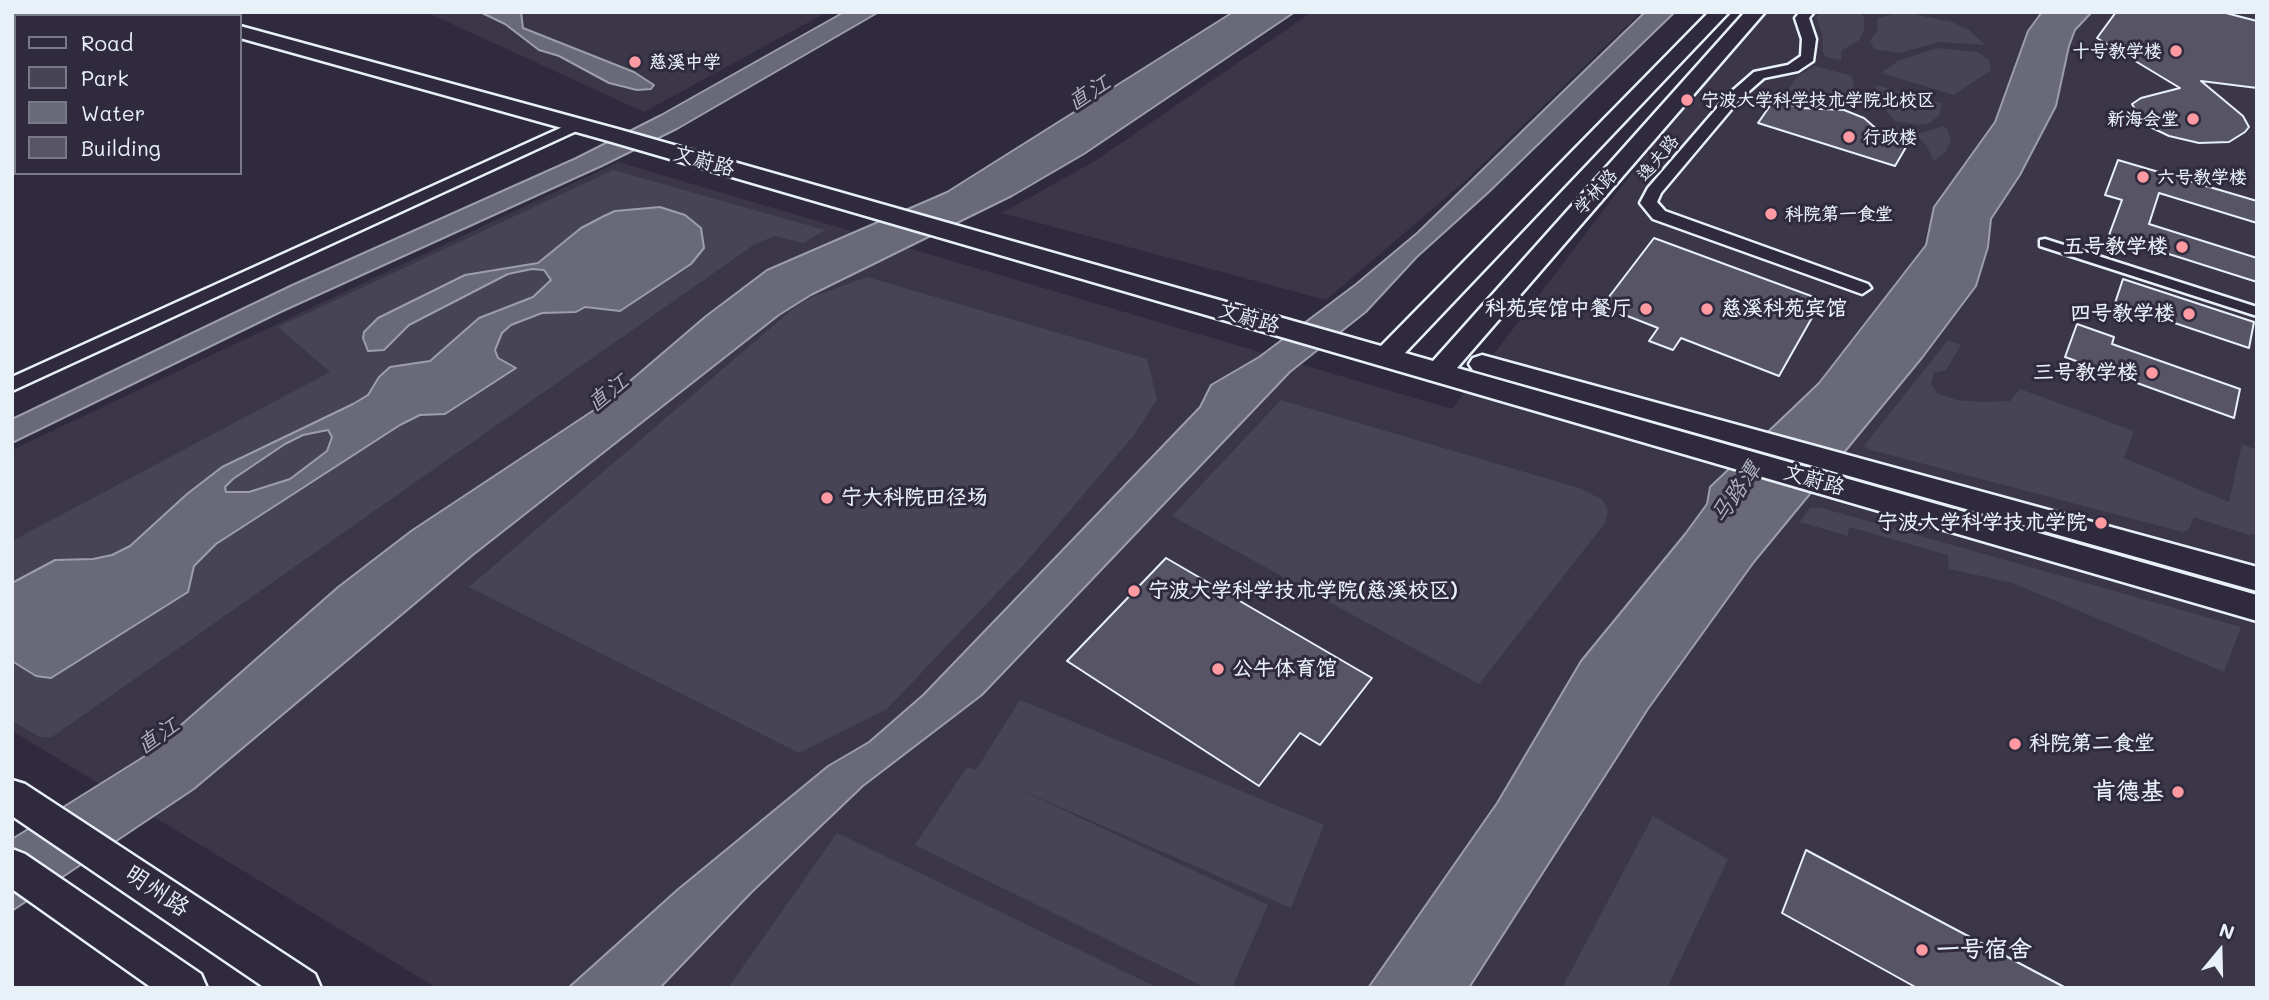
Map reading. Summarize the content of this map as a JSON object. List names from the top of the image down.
{
  "streets": {
    "main road": ["文蔚路", "学林路", "明州路"],
    "street": ["逸夫路"]
  },
  "crossings": [
    ["文蔚路", "学林路"]
  ],
  "water": ["直江", "马路潭"],
  "places": [
    "十号教学楼",
    "慈溪中学",
    "宁波大学科学技术学院北校区",
    "新海会堂",
    "行政楼",
    "六号教学楼",
    "科院第一食堂",
    "五号教学楼",
    "科苑宾馆中餐厅",
    "慈溪科苑宾馆",
    "四号教学楼",
    "三号教学楼",
    "宁大科院田径场",
    "宁波大学科学技术学院",
    "宁波大学科学技术学院(慈溪校区)",
    "公牛体育馆",
    "科院第二食堂",
    "肯德基",
    "一号宿舍"
  ],
  "legend": [
    "Road",
    "Park",
    "Water",
    "Building"
  ],
  "north": "top"
}
